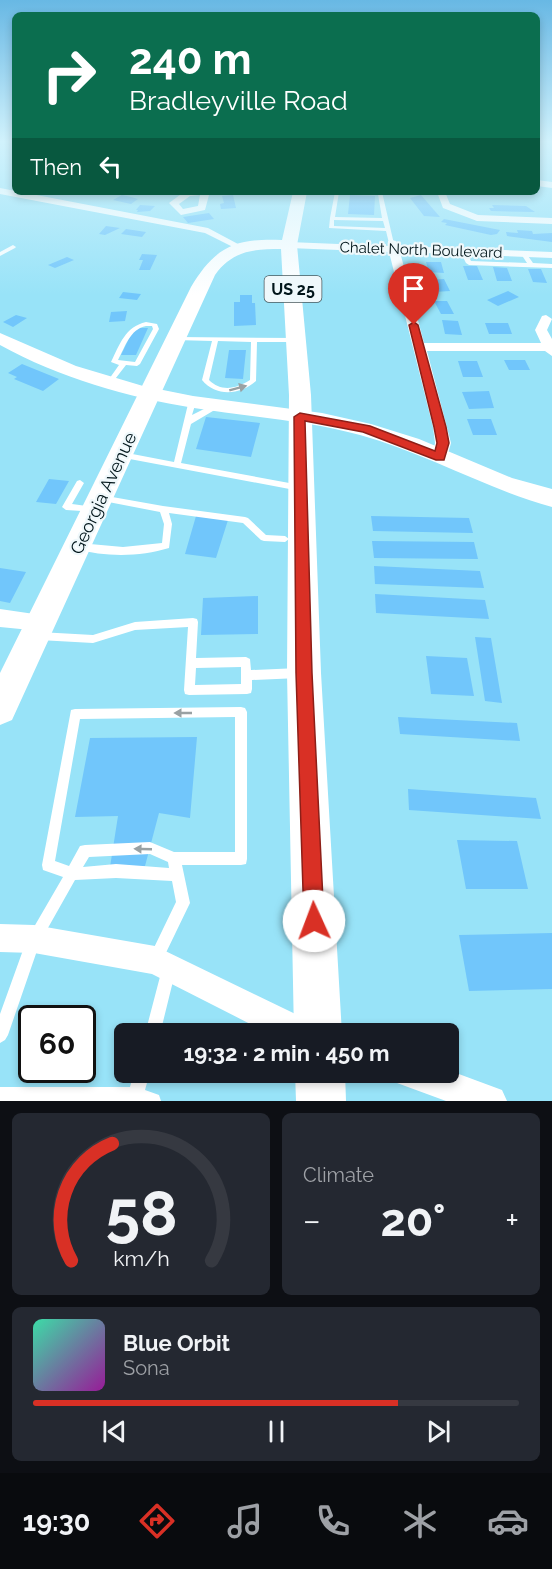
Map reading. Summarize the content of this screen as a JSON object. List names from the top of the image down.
{
  "streets": {
    "main road": ["US 25", "Georgia Avenue"],
    "street": ["Chalet North Boulevard"]
  },
  "crossings": [
    ["Chalet North Boulevard", "US 25"],
    ["Chalet North Boulevard", "Georgia Avenue"],
    ["US 25", "Georgia Avenue"]
  ],
  "page": {
    "turn": ["240 m", "Bradleyville Road"],
    "then": "Then",
    "limit": "60",
    "trip": "19:32 · 2 min · 450 m",
    "tile": "Climate",
    "heat": ["−", "20°", "+"],
    "song": ["Blue Orbit", "Sona"],
    "tabs": "19:30",
    "gauge": ["58", "km/h"]
  }
}
